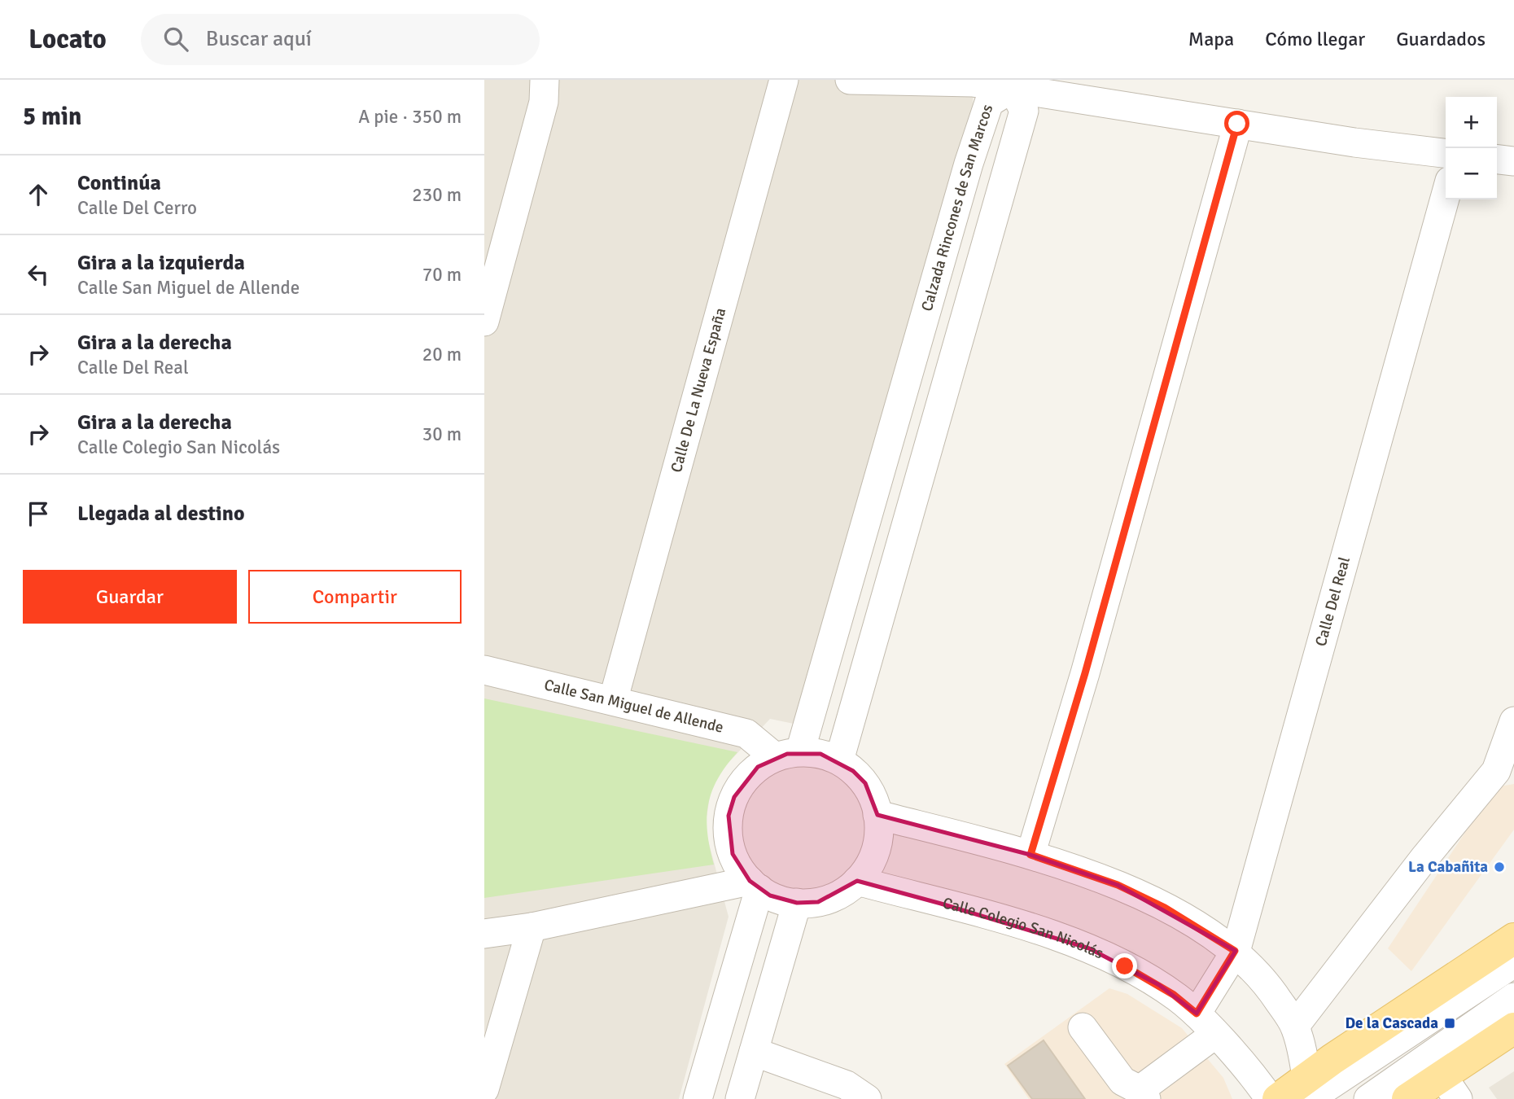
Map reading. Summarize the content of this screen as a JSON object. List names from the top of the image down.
{
  "streets": {
    "street": [
      "Calzada Rincones de San Marcos",
      "Calle De La Nueva España",
      "Calle Del Real",
      "Calle San Miguel de Allende",
      "Calle Colegio San Nicolás"
    ]
  },
  "crossings": [
    ["Calzada Rincones de San Marcos", "Calle San Miguel de Allende"],
    ["Calzada Rincones de San Marcos", "Calle Colegio San Nicolás"],
    ["Calle De La Nueva España", "Calle San Miguel de Allende"],
    ["Calle Del Real", "Calle Colegio San Nicolás"],
    ["Calle San Miguel de Allende", "Calle Colegio San Nicolás"]
  ],
  "places": {
    "other": ["La Cabañita"],
    "transit": ["De la Cascada"]
  },
  "page": {
    "header": "Locato",
    "search": "Buscar aquí",
    "nav": ["Mapa", "Cómo llegar", "Guardados"],
    "heading": ["5 min", "A pie · 350 m"],
    "map_buttons": ["+", "−"],
    "list": [
      ["Continúa", "Calle Del Cerro", "230 m"],
      ["Gira a la izquierda", "Calle San Miguel de Allende", "70 m"],
      ["Gira a la derecha", "Calle Del Real", "20 m"],
      ["Gira a la derecha", "Calle Colegio San Nicolás", "30 m"],
      "Llegada al destino"
    ],
    "buttons": ["Guardar", "Compartir"]
  }
}
